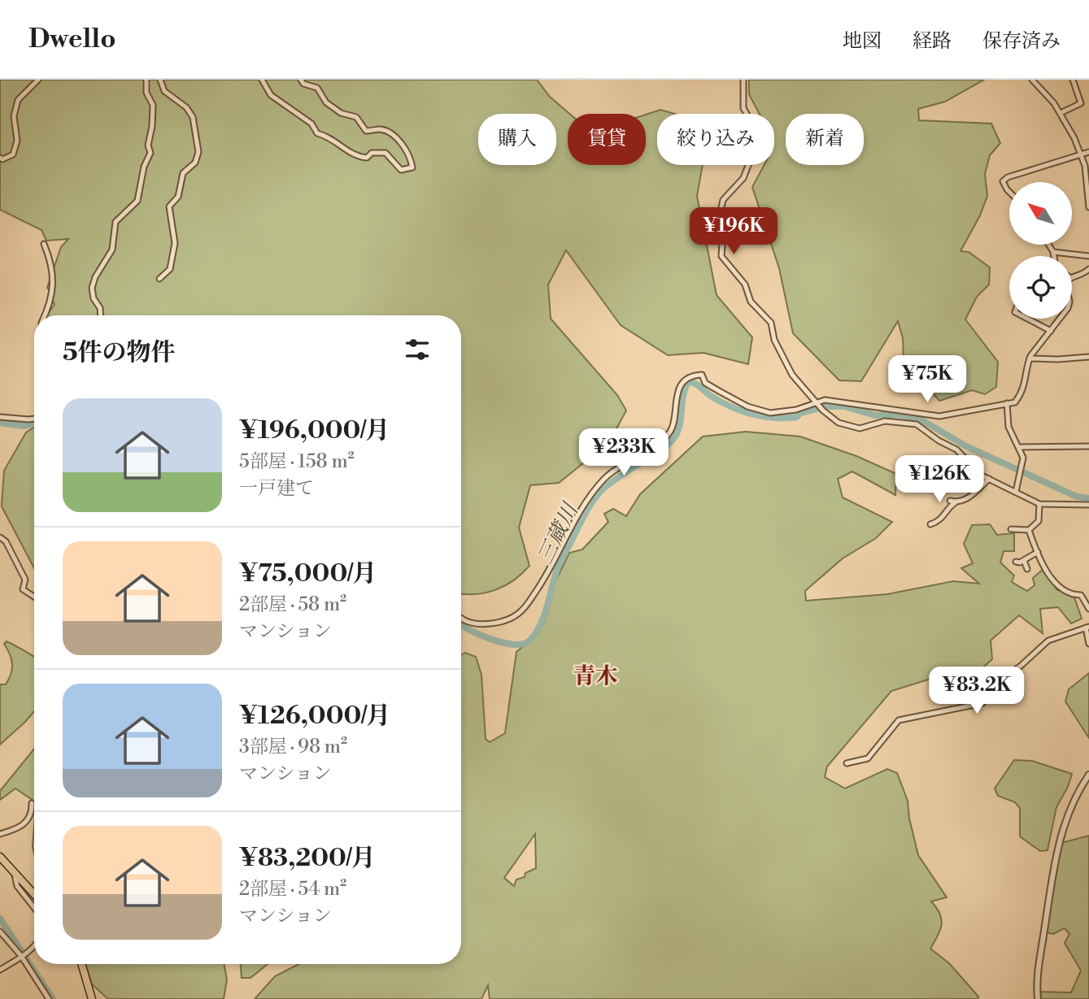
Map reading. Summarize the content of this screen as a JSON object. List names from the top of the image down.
{
  "districts": ["青木"],
  "water": ["三蔵川"],
  "north": "top left",
  "page": {
    "header": "Dwello",
    "nav": ["地図", "経路", "保存済み"],
    "chip": [
      "購入",
      "賃貸",
      "絞り込み",
      "新着"
    ],
    "price": [
      "¥196K",
      "¥75K",
      "¥233K",
      "¥126K",
      "¥83.2K"
    ],
    "heading": "5件の物件",
    "list": [
      {
        "name": "¥196,000/月",
        "note": "5部屋 · 158 m² · 一戸建て"
      },
      {
        "name": "¥75,000/月",
        "note": "2部屋 · 58 m² · マンション"
      },
      {
        "name": "¥126,000/月",
        "note": "3部屋 · 98 m² · マンション"
      },
      {
        "name": "¥83,200/月",
        "note": "2部屋 · 54 m² · マンション"
      }
    ]
  }
}
